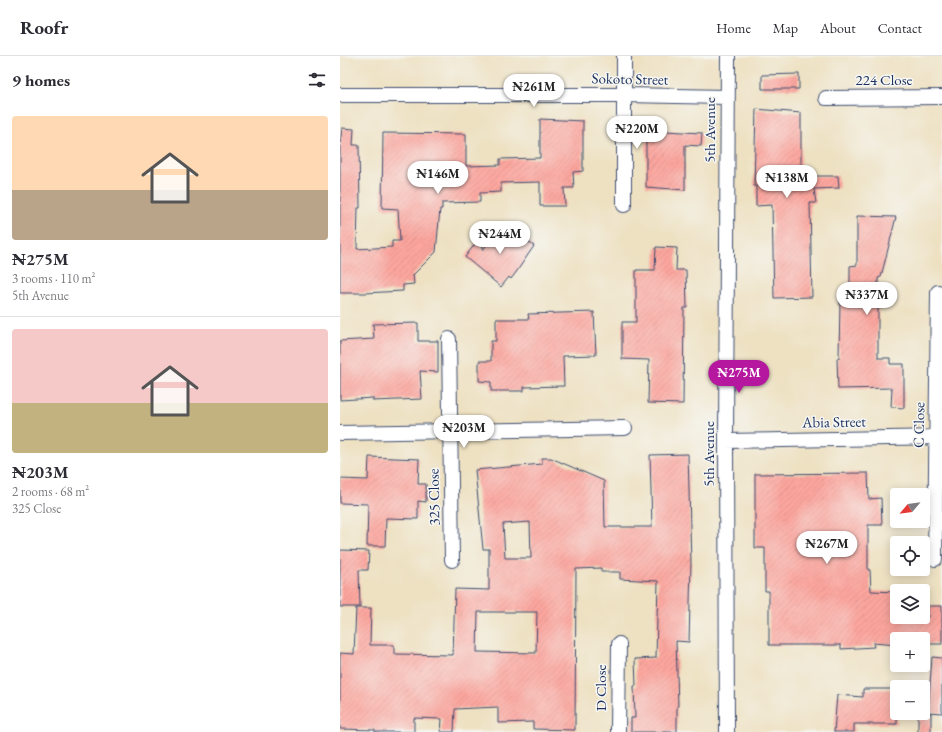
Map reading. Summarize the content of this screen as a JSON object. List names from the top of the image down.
{
  "streets": {
    "street": [
      "Sokoto Street",
      "224 Close",
      "5th Avenue",
      "Abia Street",
      "C Close",
      "325 Close",
      "D Close"
    ]
  },
  "crossings": [
    ["Sokoto Street", "5th Avenue"],
    ["5th Avenue", "Abia Street"],
    ["Abia Street", "C Close"]
  ],
  "north": "bottom left",
  "page": {
    "header": "Roofr",
    "nav": [
      "Home",
      "Map",
      "About",
      "Contact"
    ],
    "heading": "9 homes",
    "price": [
      "₦261M",
      "₦220M",
      "₦146M",
      "₦138M",
      "₦244M",
      "₦337M",
      "₦275M",
      "₦203M",
      "₦267M"
    ],
    "list": [
      {
        "name": "₦275M",
        "note": "3 rooms · 110 m² · 5th Avenue"
      },
      {
        "name": "₦203M",
        "note": "2 rooms · 68 m² · 325 Close"
      }
    ],
    "map_buttons": ["+", "−"]
  }
}
